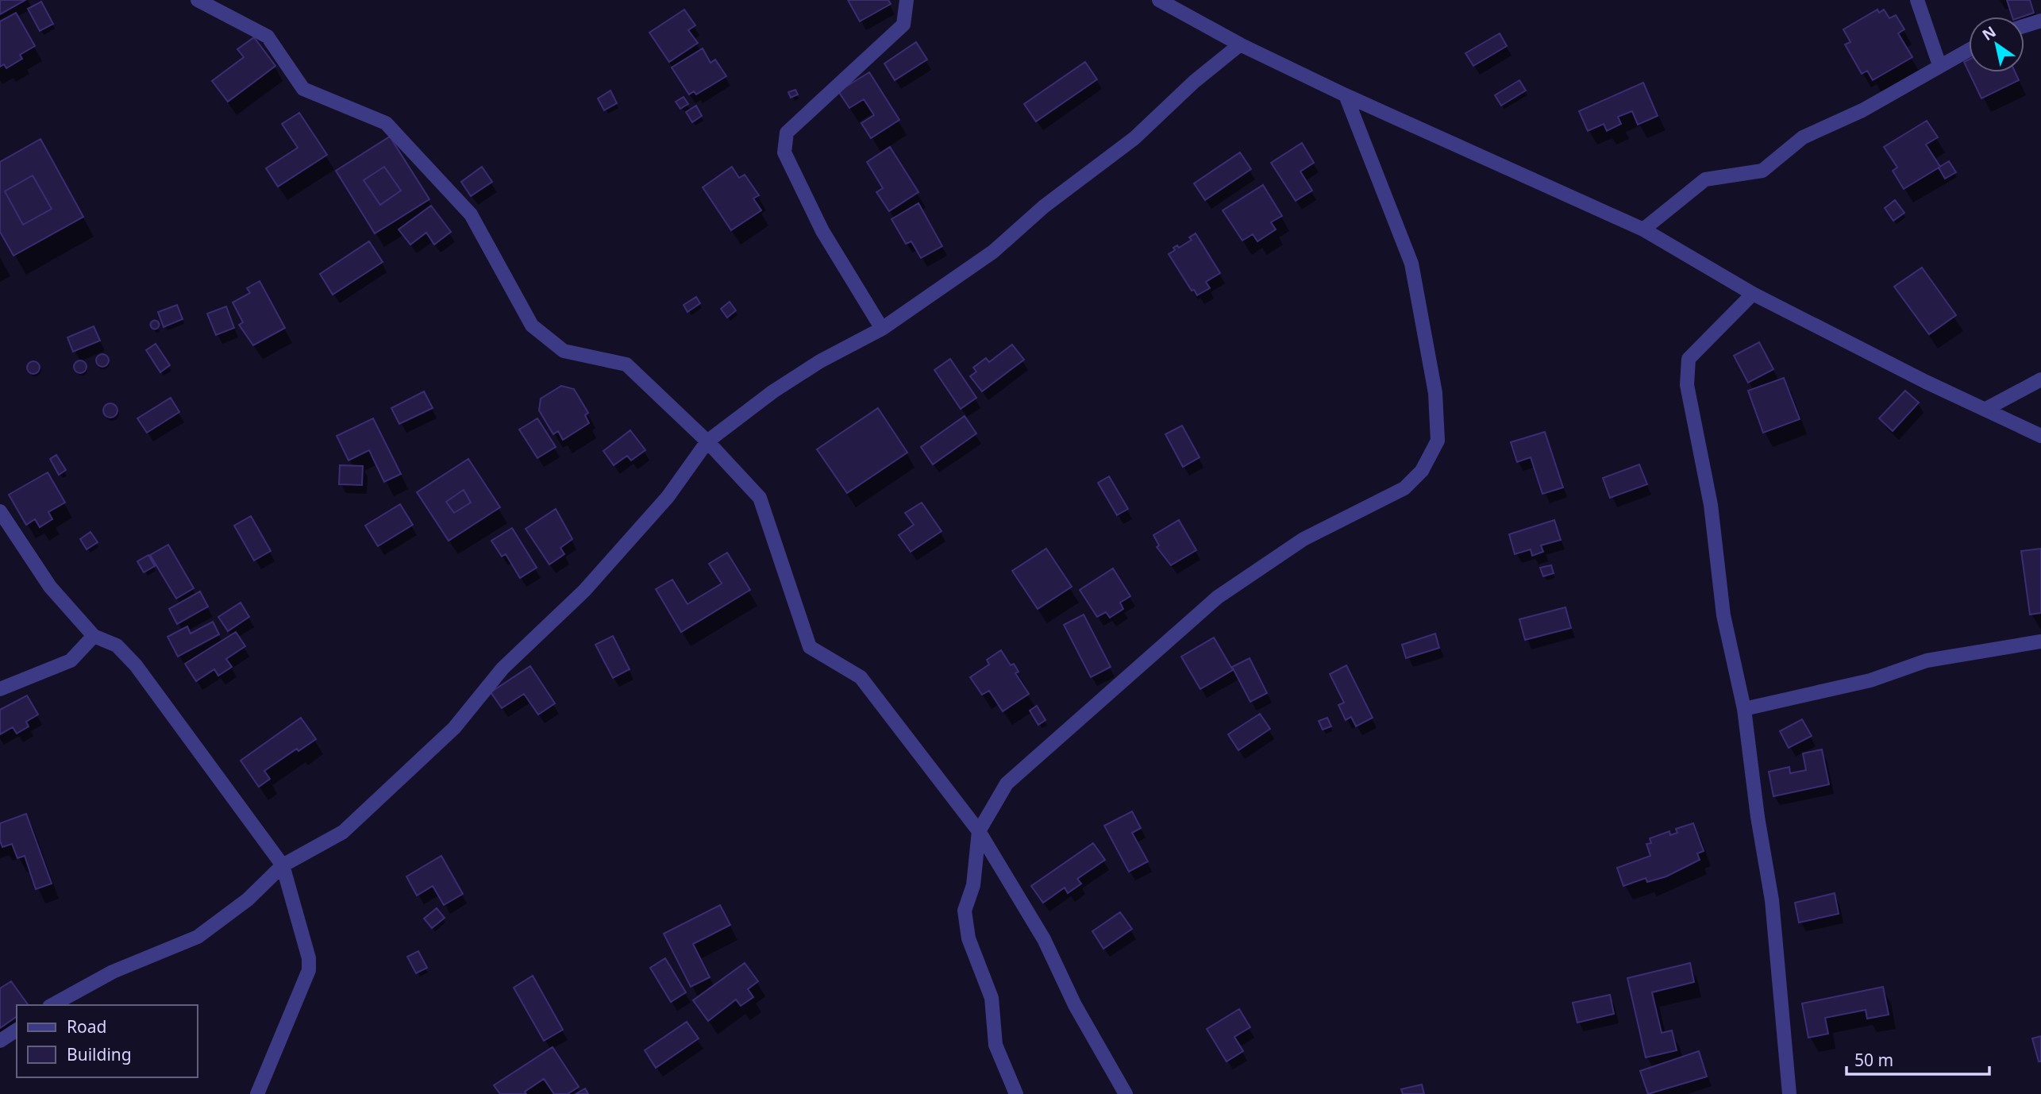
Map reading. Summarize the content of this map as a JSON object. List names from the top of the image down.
{
  "legend": ["Road", "Building"],
  "scale_bar": "50 m",
  "north": "top left"
}
